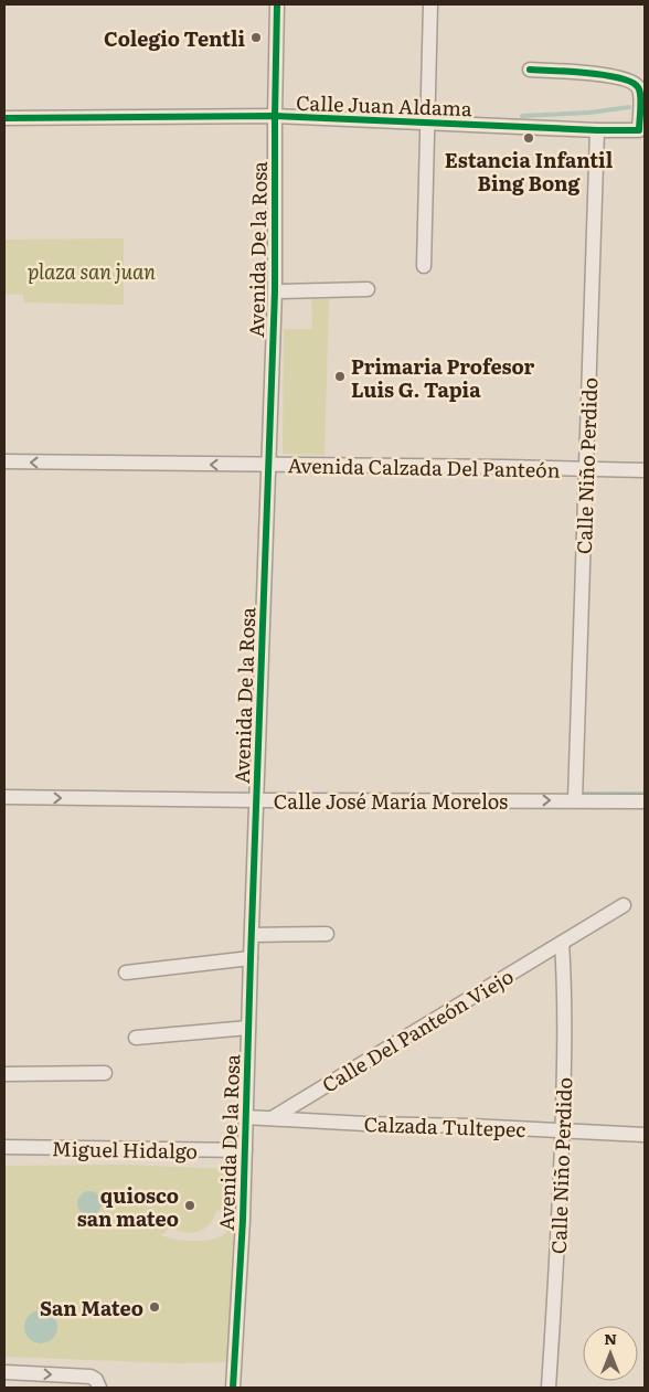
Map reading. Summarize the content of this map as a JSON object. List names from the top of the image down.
{
  "streets": {
    "street": [
      "Calle Juan Aldama",
      "Avenida De la Rosa",
      "Calle Niño Perdido",
      "Avenida Calzada Del Panteón",
      "Calle José María Morelos",
      "Calle Del Panteón Viejo",
      "Calzada Tultepec",
      "Miguel Hidalgo"
    ]
  },
  "crossings": [
    ["Calle Juan Aldama", "Avenida De la Rosa"],
    ["Calle Juan Aldama", "Calle Niño Perdido"],
    ["Avenida De la Rosa", "Avenida Calzada Del Panteón"],
    ["Avenida De la Rosa", "Calle José María Morelos"],
    ["Avenida De la Rosa", "Calzada Tultepec"],
    ["Avenida De la Rosa", "Miguel Hidalgo"],
    ["Calle Niño Perdido", "Avenida Calzada Del Panteón"],
    ["Calle Niño Perdido", "Calle José María Morelos"],
    ["Calle Niño Perdido", "Calle Del Panteón Viejo"],
    ["Calle Niño Perdido", "Calzada Tultepec"],
    ["Calle Del Panteón Viejo", "Calzada Tultepec"]
  ],
  "one_way": ["Avenida Calzada Del Panteón", "Calle José María Morelos"],
  "parks": ["plaza san juan"],
  "places": [
    "Colegio Tentli",
    "Estancia Infantil Bing Bong",
    "Primaria Profesor Luis G. Tapia",
    "quiosco san mateo",
    "San Mateo"
  ],
  "north": "top"
}
